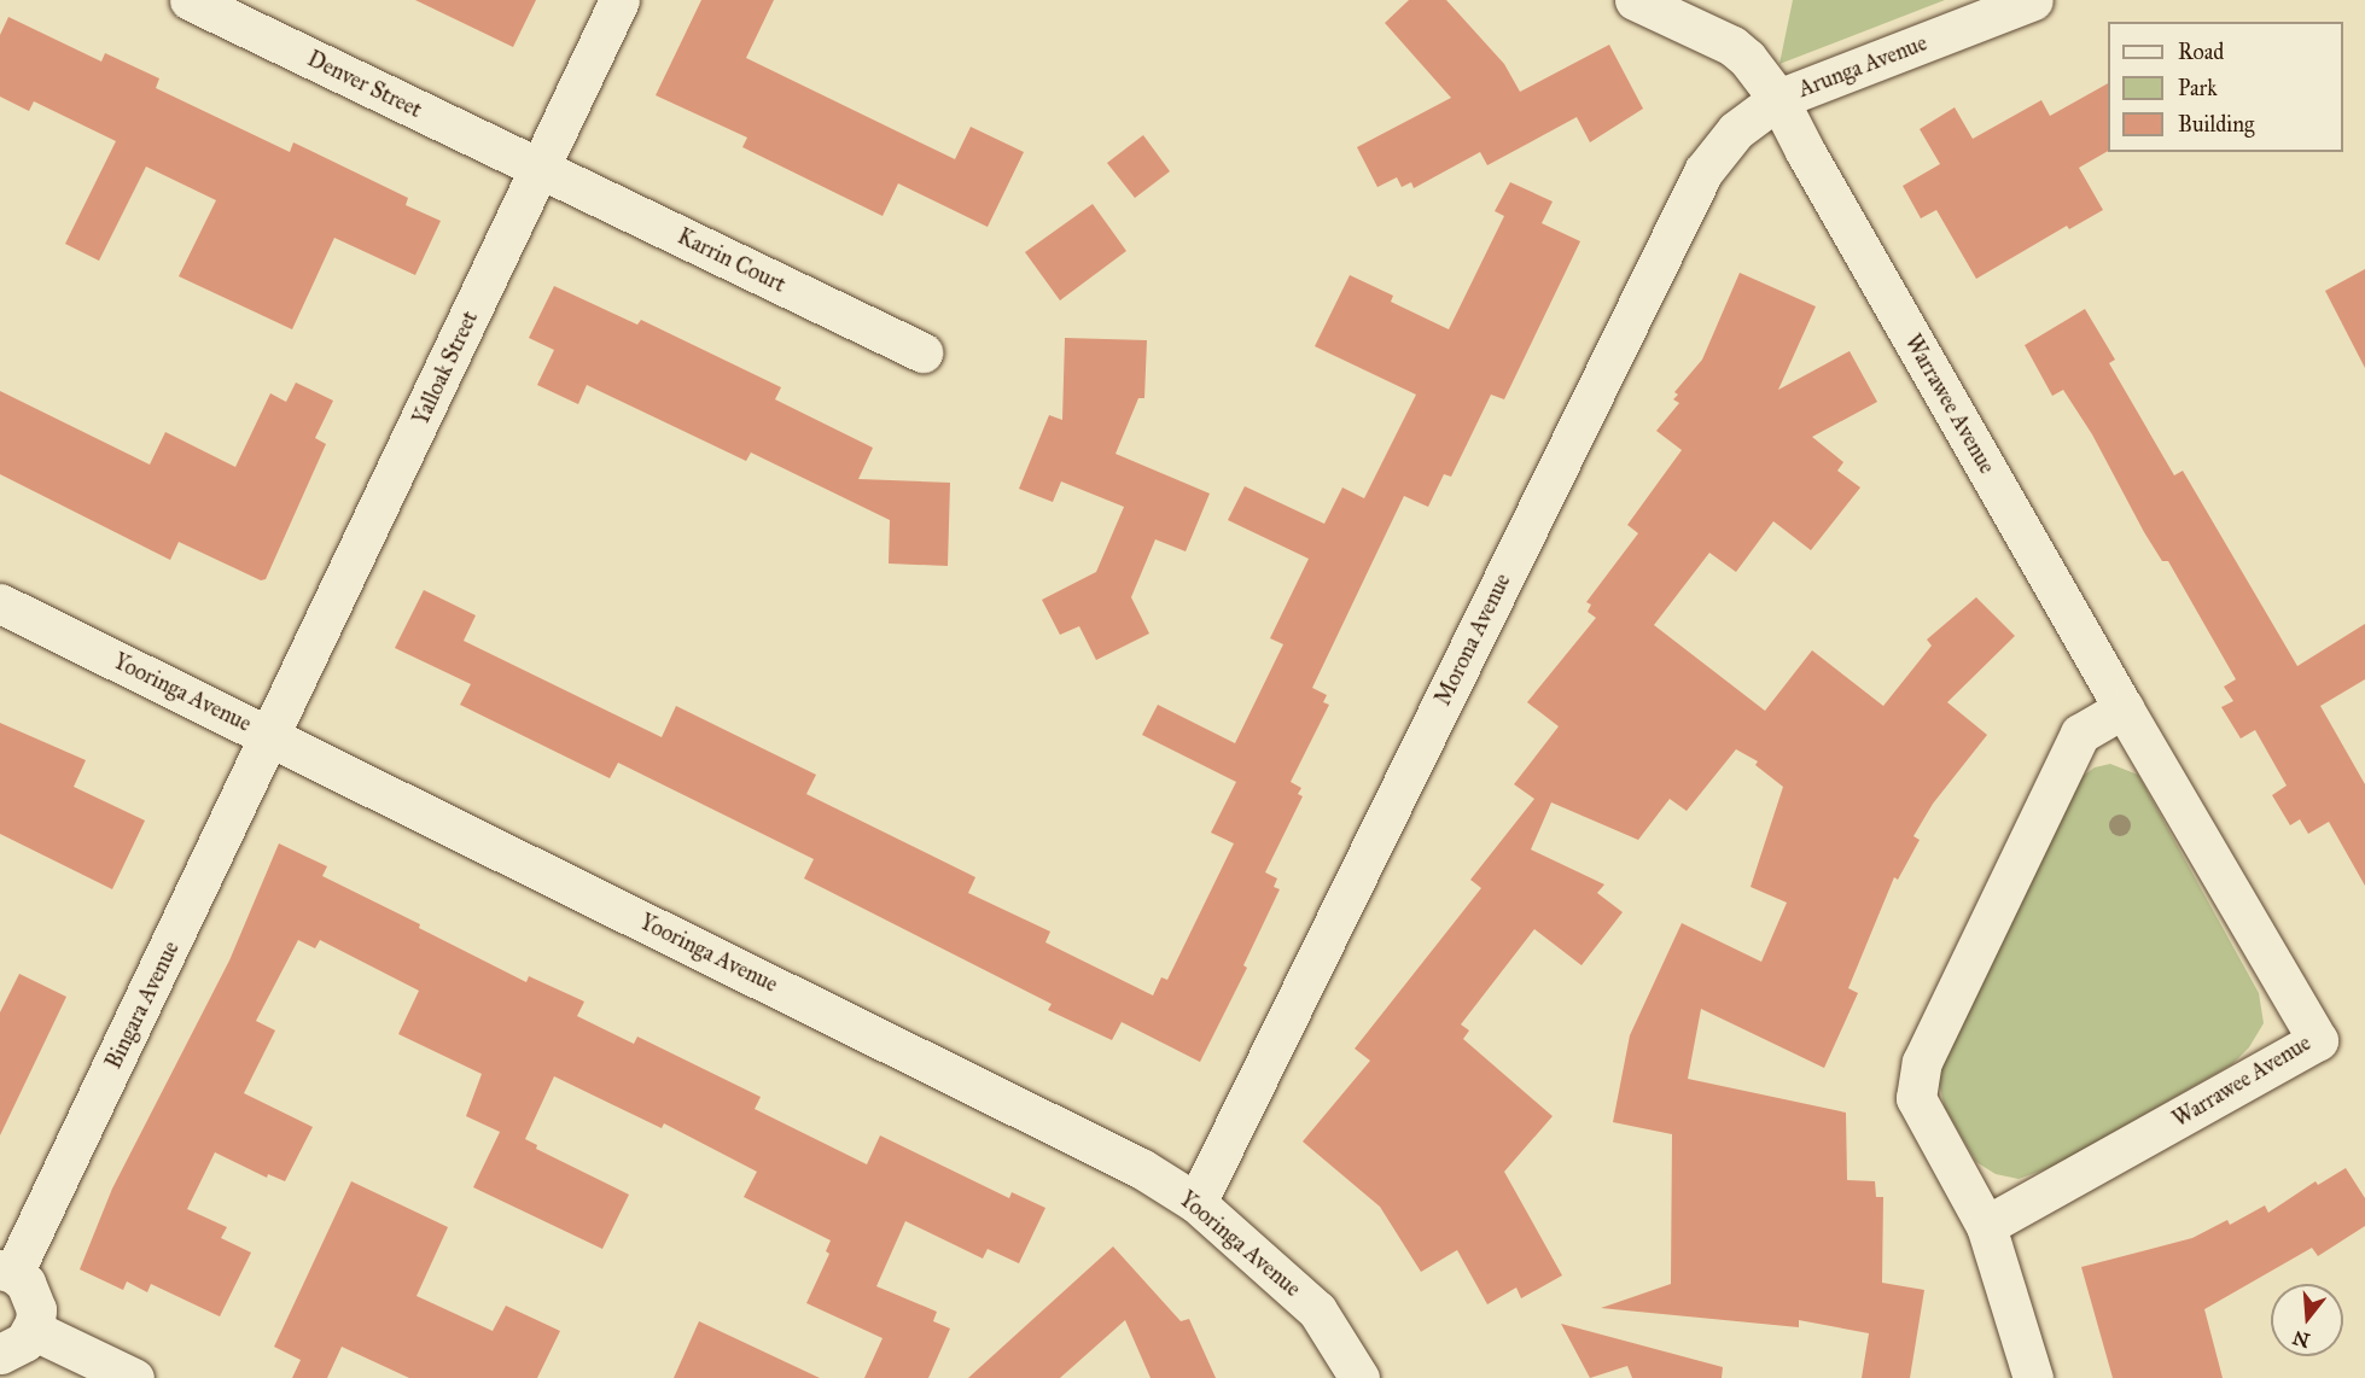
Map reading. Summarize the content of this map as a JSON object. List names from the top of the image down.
{
  "streets": {
    "street": [
      "Arunga Avenue",
      "Denver Street",
      "Karrin Court",
      "Yalloak Street",
      "Warrawee Avenue",
      "Morona Avenue",
      "Yooringa Avenue",
      "Bingara Avenue"
    ]
  },
  "crossings": [
    ["Arunga Avenue", "Warrawee Avenue"],
    ["Arunga Avenue", "Morona Avenue"],
    ["Denver Street", "Karrin Court"],
    ["Denver Street", "Yalloak Street"],
    ["Karrin Court", "Yalloak Street"],
    ["Yalloak Street", "Yooringa Avenue"],
    ["Yalloak Street", "Bingara Avenue"],
    ["Warrawee Avenue", "Morona Avenue"],
    ["Morona Avenue", "Yooringa Avenue"],
    ["Yooringa Avenue", "Bingara Avenue"]
  ],
  "legend": ["Road", "Park", "Building"],
  "north": "bottom"
}
